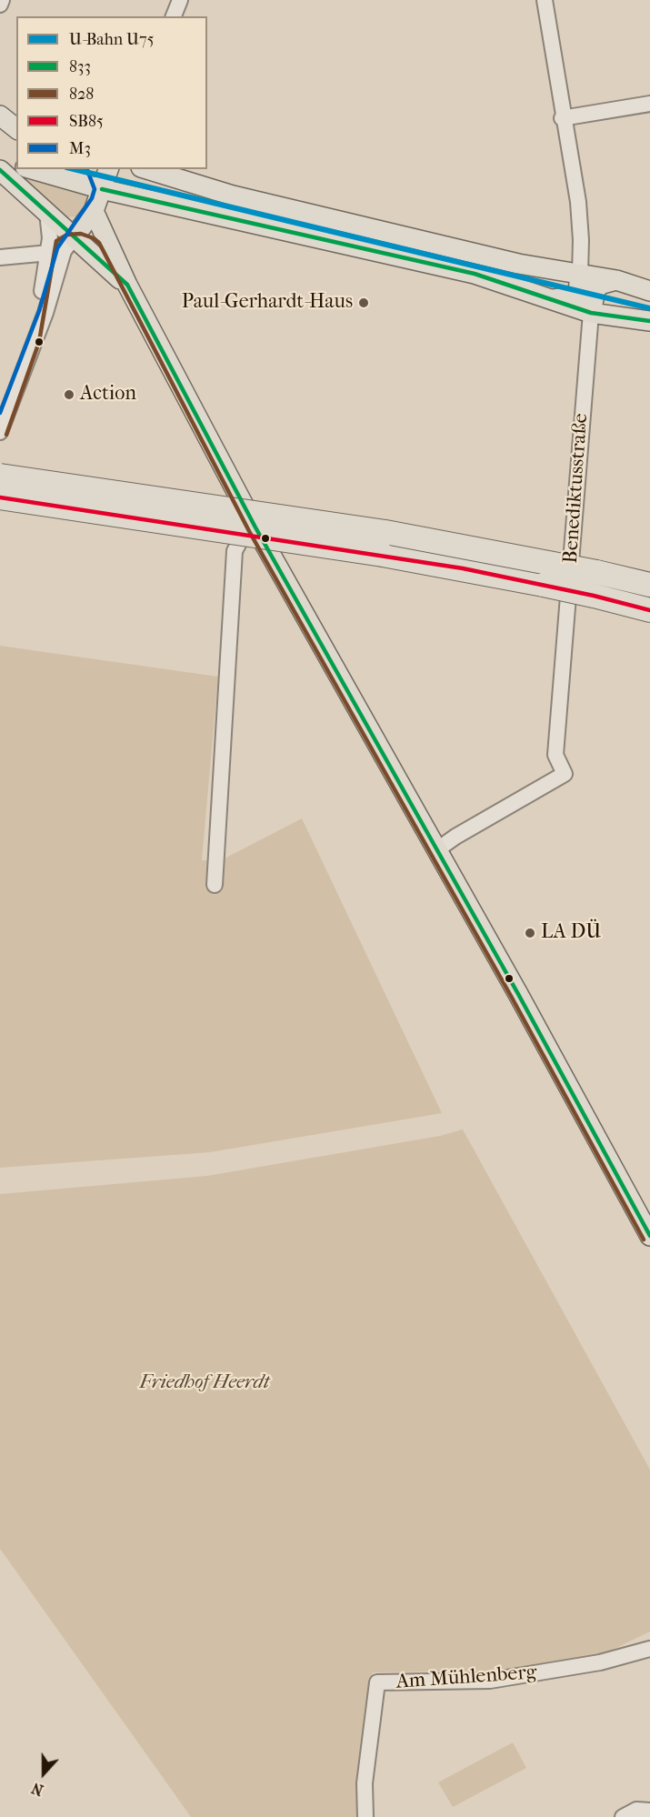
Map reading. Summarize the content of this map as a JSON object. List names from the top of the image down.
{
  "streets": {
    "street": ["Benediktusstraße", "Am Mühlenberg"]
  },
  "parks": ["Friedhof Heerdt"],
  "places": ["Paul-Gerhardt-Haus", "Action", "LA DÜ"],
  "lines": [
    "metro line U75",
    "transit line 833",
    "transit line M3",
    "transit line 828",
    "transit line SB85"
  ],
  "legend": [
    "U-Bahn U75",
    "833",
    "828",
    "SB85",
    "M3"
  ],
  "north": "bottom"
}
